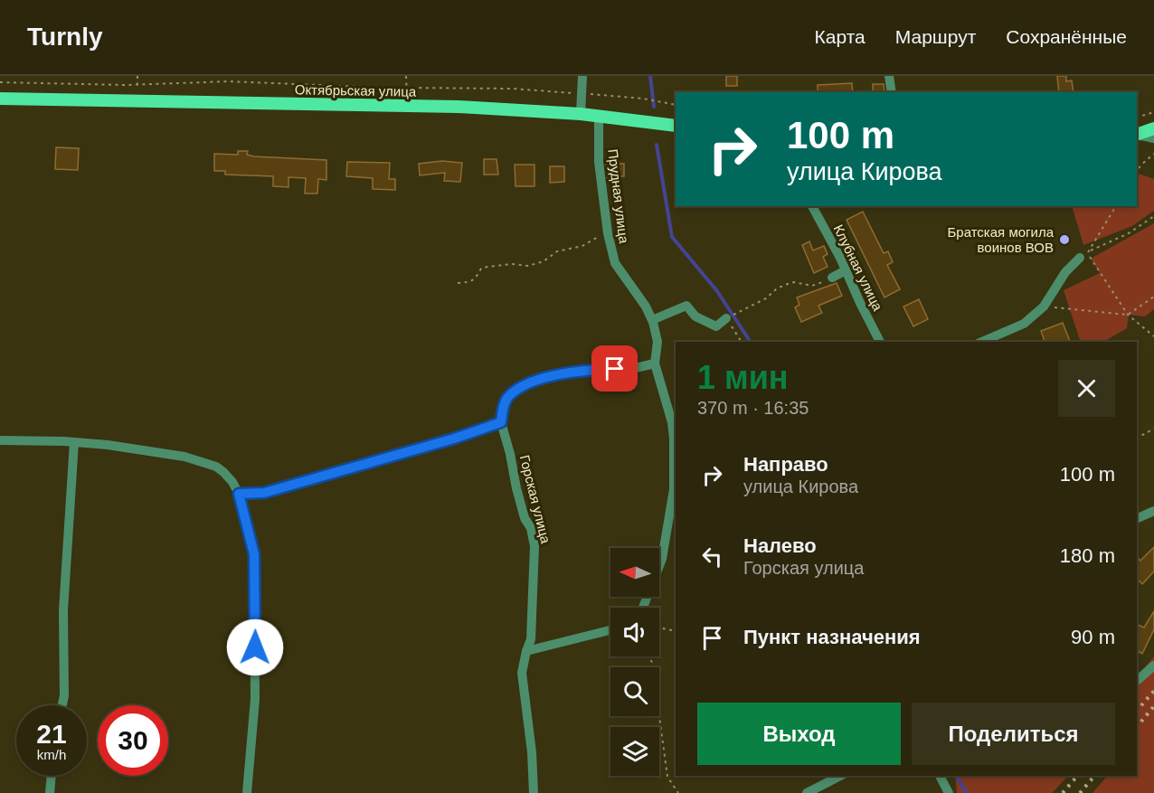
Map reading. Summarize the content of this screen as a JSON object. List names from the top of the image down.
{
  "streets": {
    "main road": ["Октябрьская улица"],
    "street": ["Прудная улица", "Клубная улица", "Горская улица"]
  },
  "crossings": [
    ["Октябрьская улица", "Прудная улица"]
  ],
  "places": ["Братская могила воинов ВОВ"],
  "north": "left",
  "page": {
    "header": "Turnly",
    "nav": ["Карта", "Маршрут", "Сохранённые"],
    "turn": ["100 m", "улица Кирова"],
    "heading": ["1 мин", "370 m · 16:35"],
    "list": [
      {
        "name": "Направо",
        "note": "улица Кирова",
        "value": "100 m"
      },
      {
        "name": "Налево",
        "note": "Горская улица",
        "value": "180 m"
      },
      {
        "name": "Пункт назначения",
        "value": "90 m"
      }
    ],
    "buttons": ["Выход", "Поделиться"],
    "speed": "21 km/h",
    "limit": "30"
  }
}
